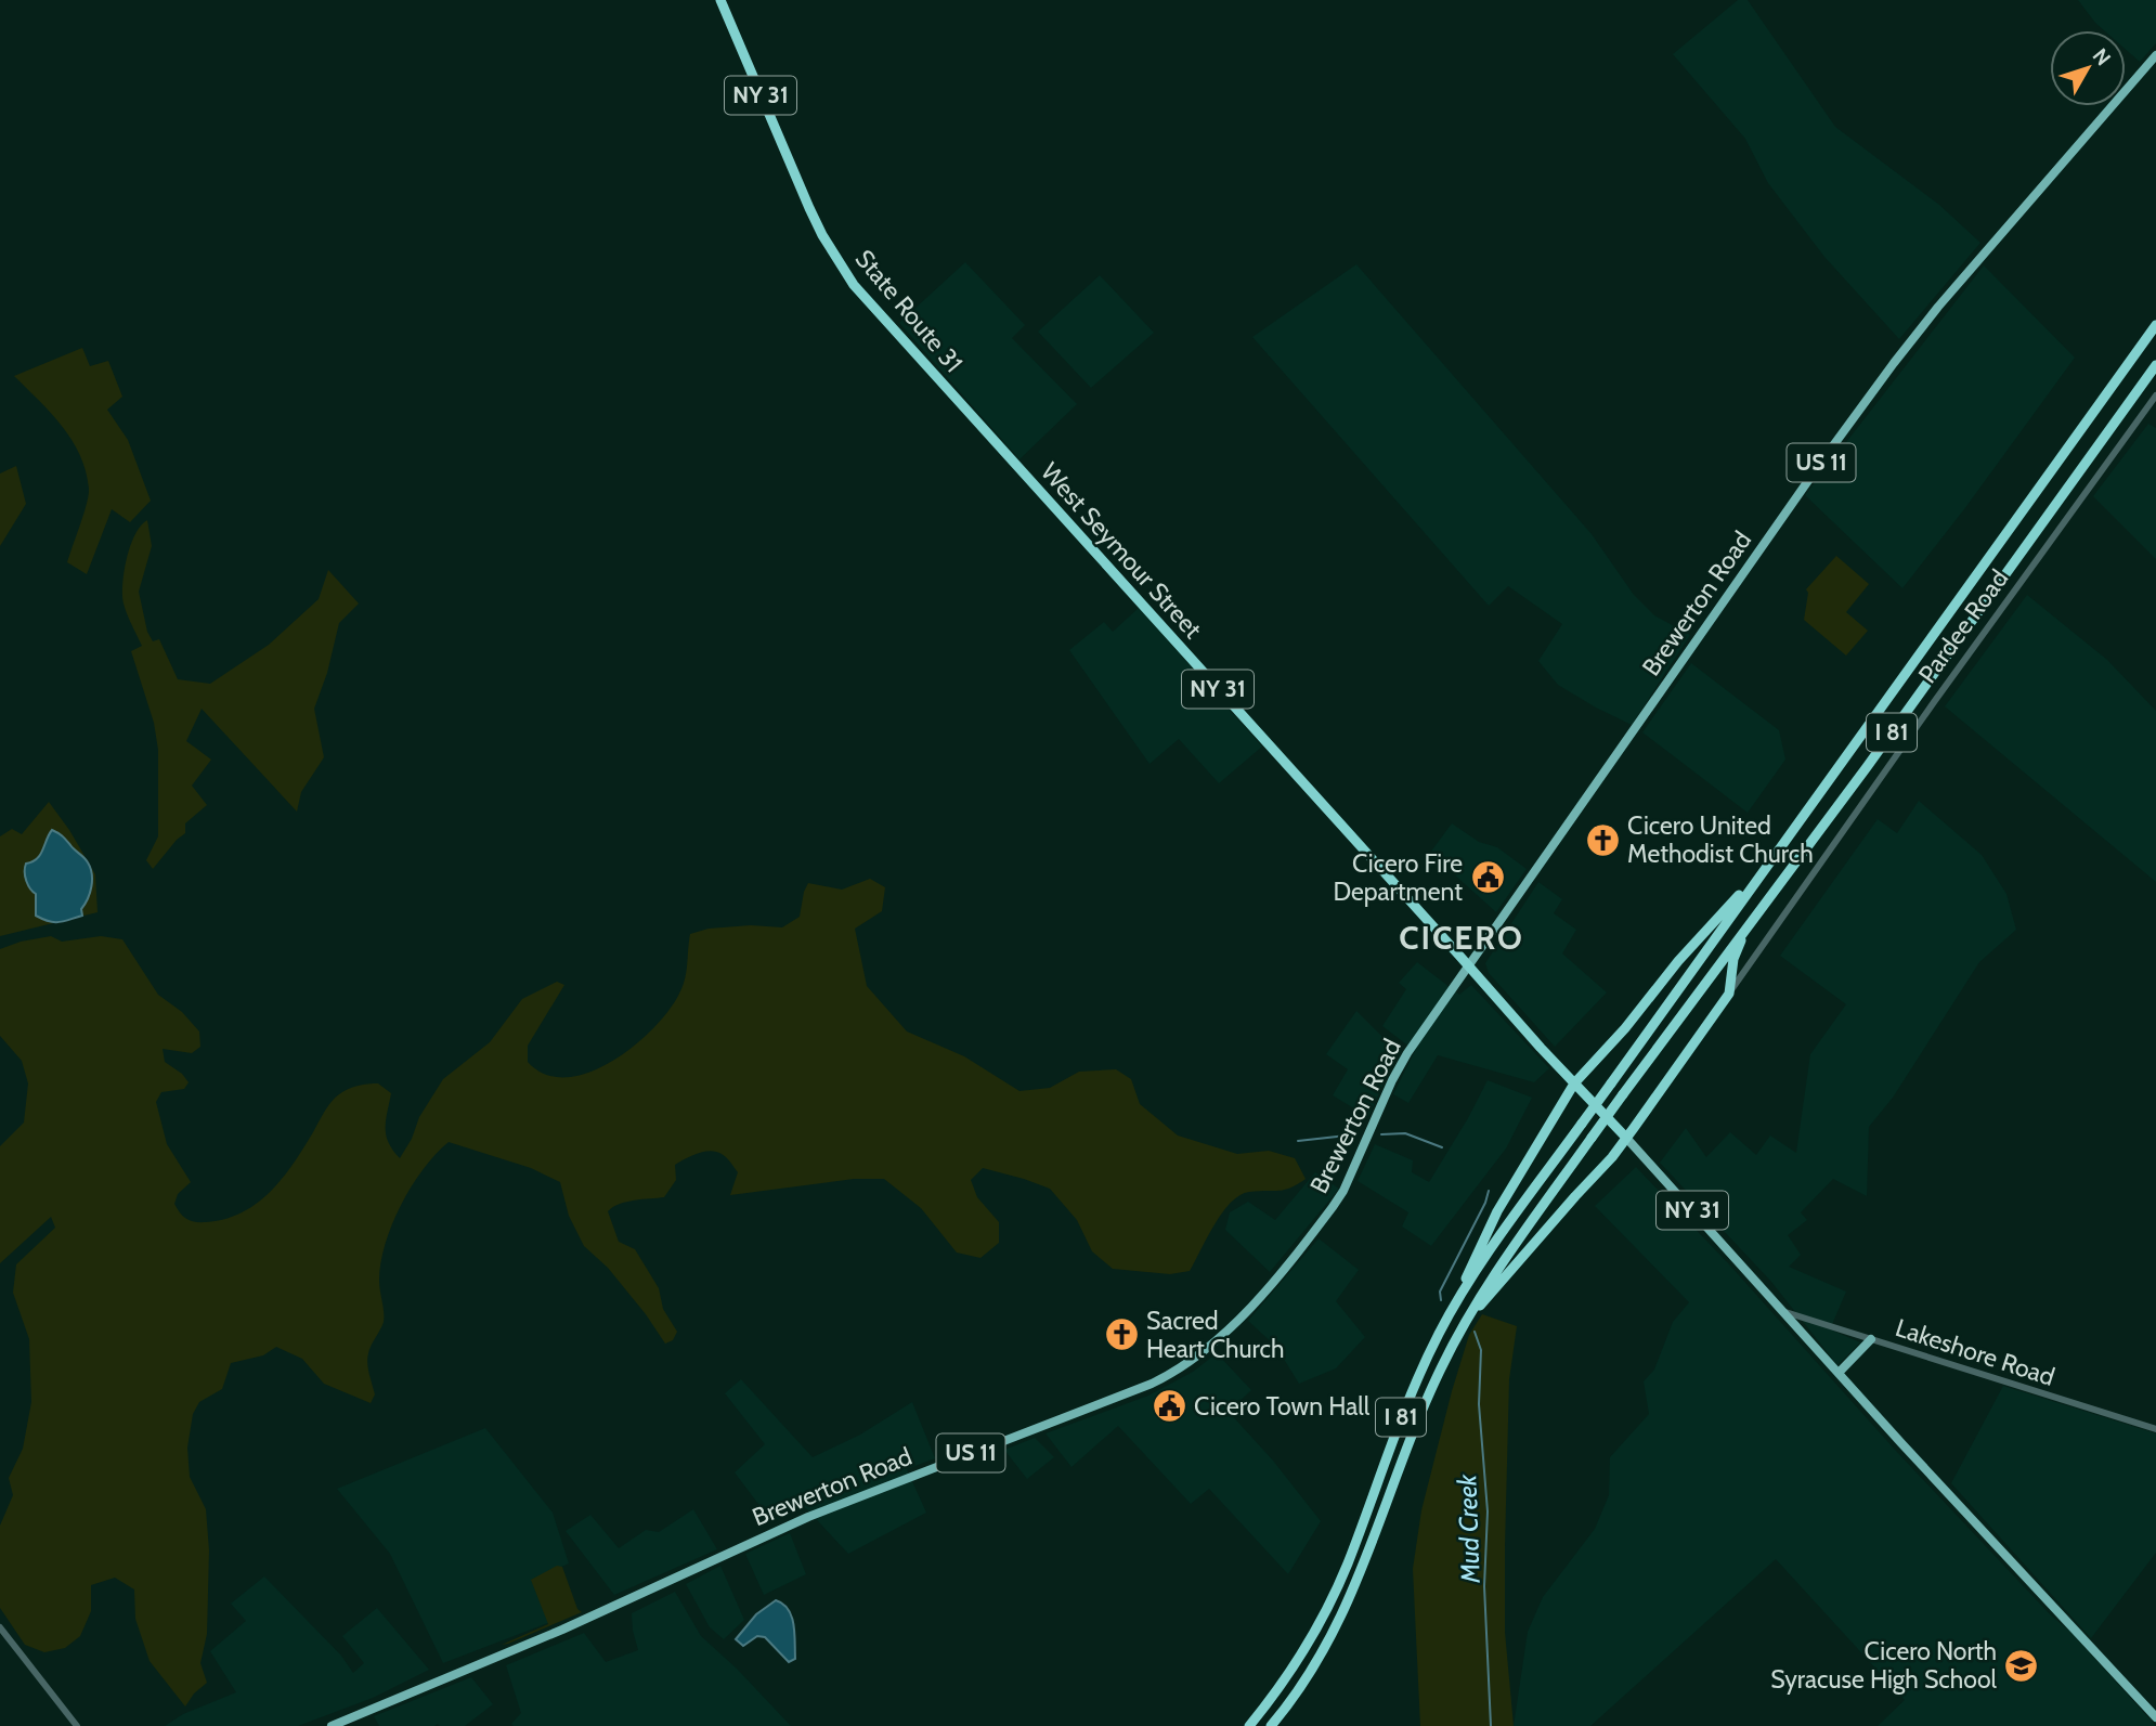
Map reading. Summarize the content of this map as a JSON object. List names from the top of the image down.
{
  "streets": {
    "highway": [
      "NY 31",
      "State Route 31",
      "West Seymour Street",
      "Pardee Road",
      "I 81"
    ],
    "main road": ["US 11", "Brewerton Road"],
    "street": ["Lakeshore Road"]
  },
  "crossings": [
    ["NY 31", "West Seymour Street"],
    ["NY 31", "Brewerton Road"],
    ["NY 31", "Pardee Road"],
    ["NY 31", "Lakeshore Road"],
    ["State Route 31", "West Seymour Street"],
    ["West Seymour Street", "Brewerton Road"],
    ["Pardee Road", "I 81"]
  ],
  "districts": ["CICERO"],
  "water": ["Mud Creek"],
  "places": {
    "church": ["Cicero United Methodist Church", "Sacred Heart Church"],
    "public building": ["Cicero Fire Department", "Cicero Town Hall"],
    "school or university": ["Cicero North Syracuse High School"]
  },
  "north": "top right"
}
